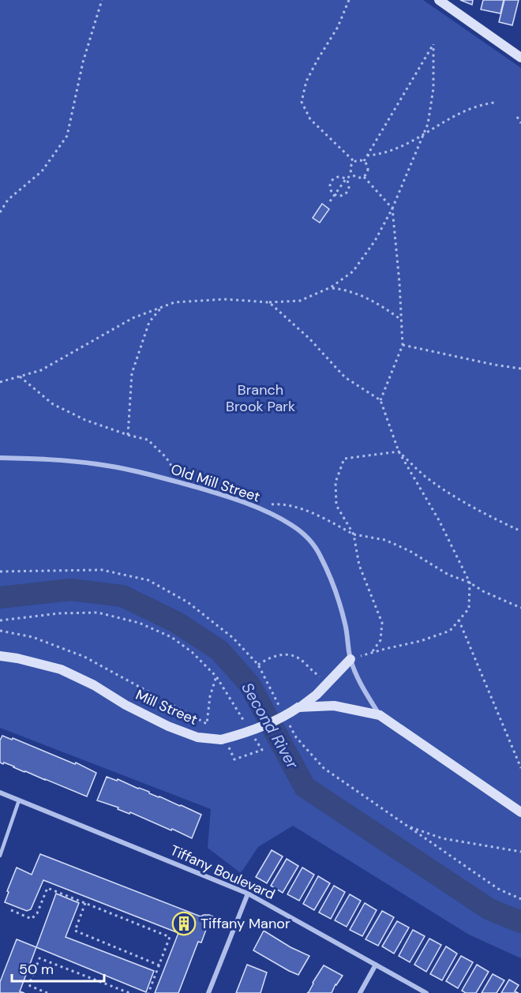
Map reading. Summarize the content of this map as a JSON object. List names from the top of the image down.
{
  "streets": {
    "street": ["Old Mill Street", "Mill Street", "Tiffany Boulevard"]
  },
  "crossings": [
    ["Old Mill Street", "Mill Street"]
  ],
  "water": ["Second River"],
  "parks": ["Branch Brook Park"],
  "places": {
    "building": ["Tiffany Manor"]
  },
  "scale_bar": "50 m"
}
